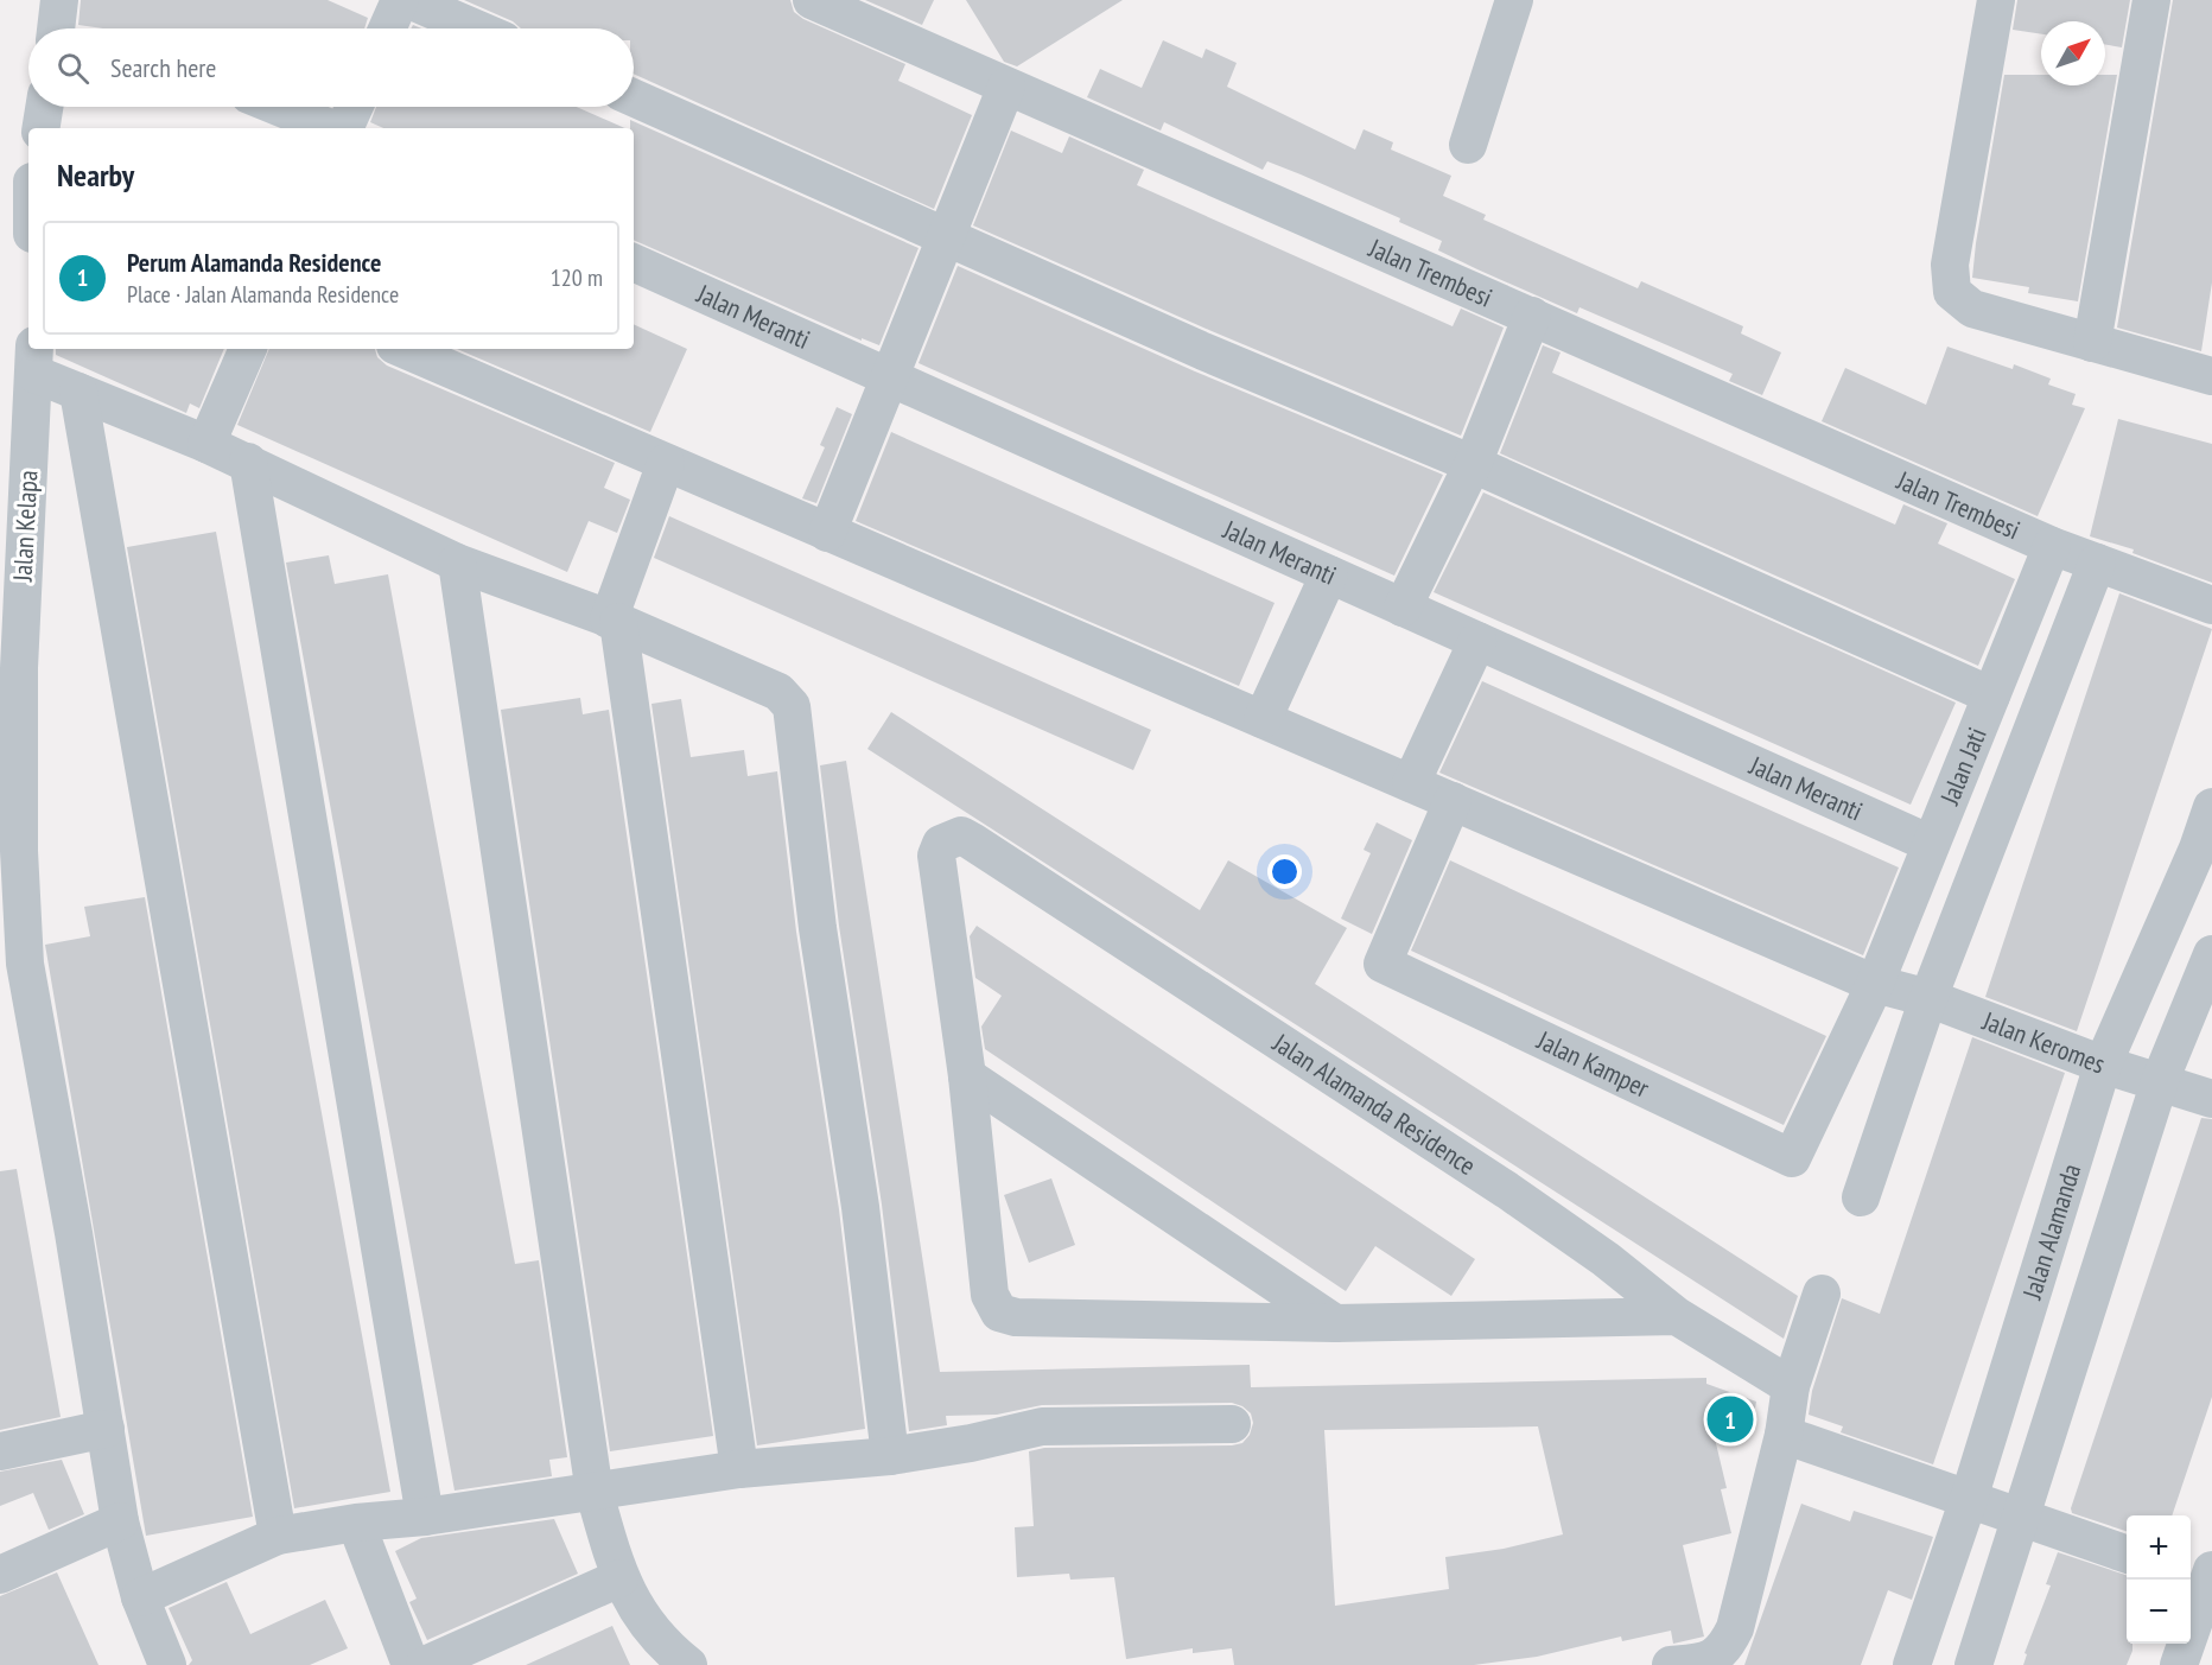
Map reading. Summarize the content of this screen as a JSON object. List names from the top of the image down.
{
  "streets": {
    "street": [
      "Jalan Trembesi",
      "Jalan Meranti",
      "Jalan Kelapa",
      "Jalan Jati",
      "Jalan Keromes",
      "Jalan Kamper",
      "Jalan Alamanda Residence",
      "Jalan Alamanda"
    ]
  },
  "crossings": [
    ["Jalan Trembesi", "Jalan Jati"],
    ["Jalan Meranti", "Jalan Jati"],
    ["Jalan Jati", "Jalan Keromes"],
    ["Jalan Jati", "Jalan Kamper"],
    ["Jalan Keromes", "Jalan Kamper"],
    ["Jalan Keromes", "Jalan Alamanda"]
  ],
  "north": "top right",
  "page": {
    "search": "Search here",
    "heading": "Nearby",
    "list": [
      {
        "mark": "1",
        "name": "Perum Alamanda Residence",
        "note": "Place · Jalan Alamanda Residence",
        "value": "120 m"
      }
    ],
    "pins": "1",
    "map_buttons": ["+", "−"]
  }
}
